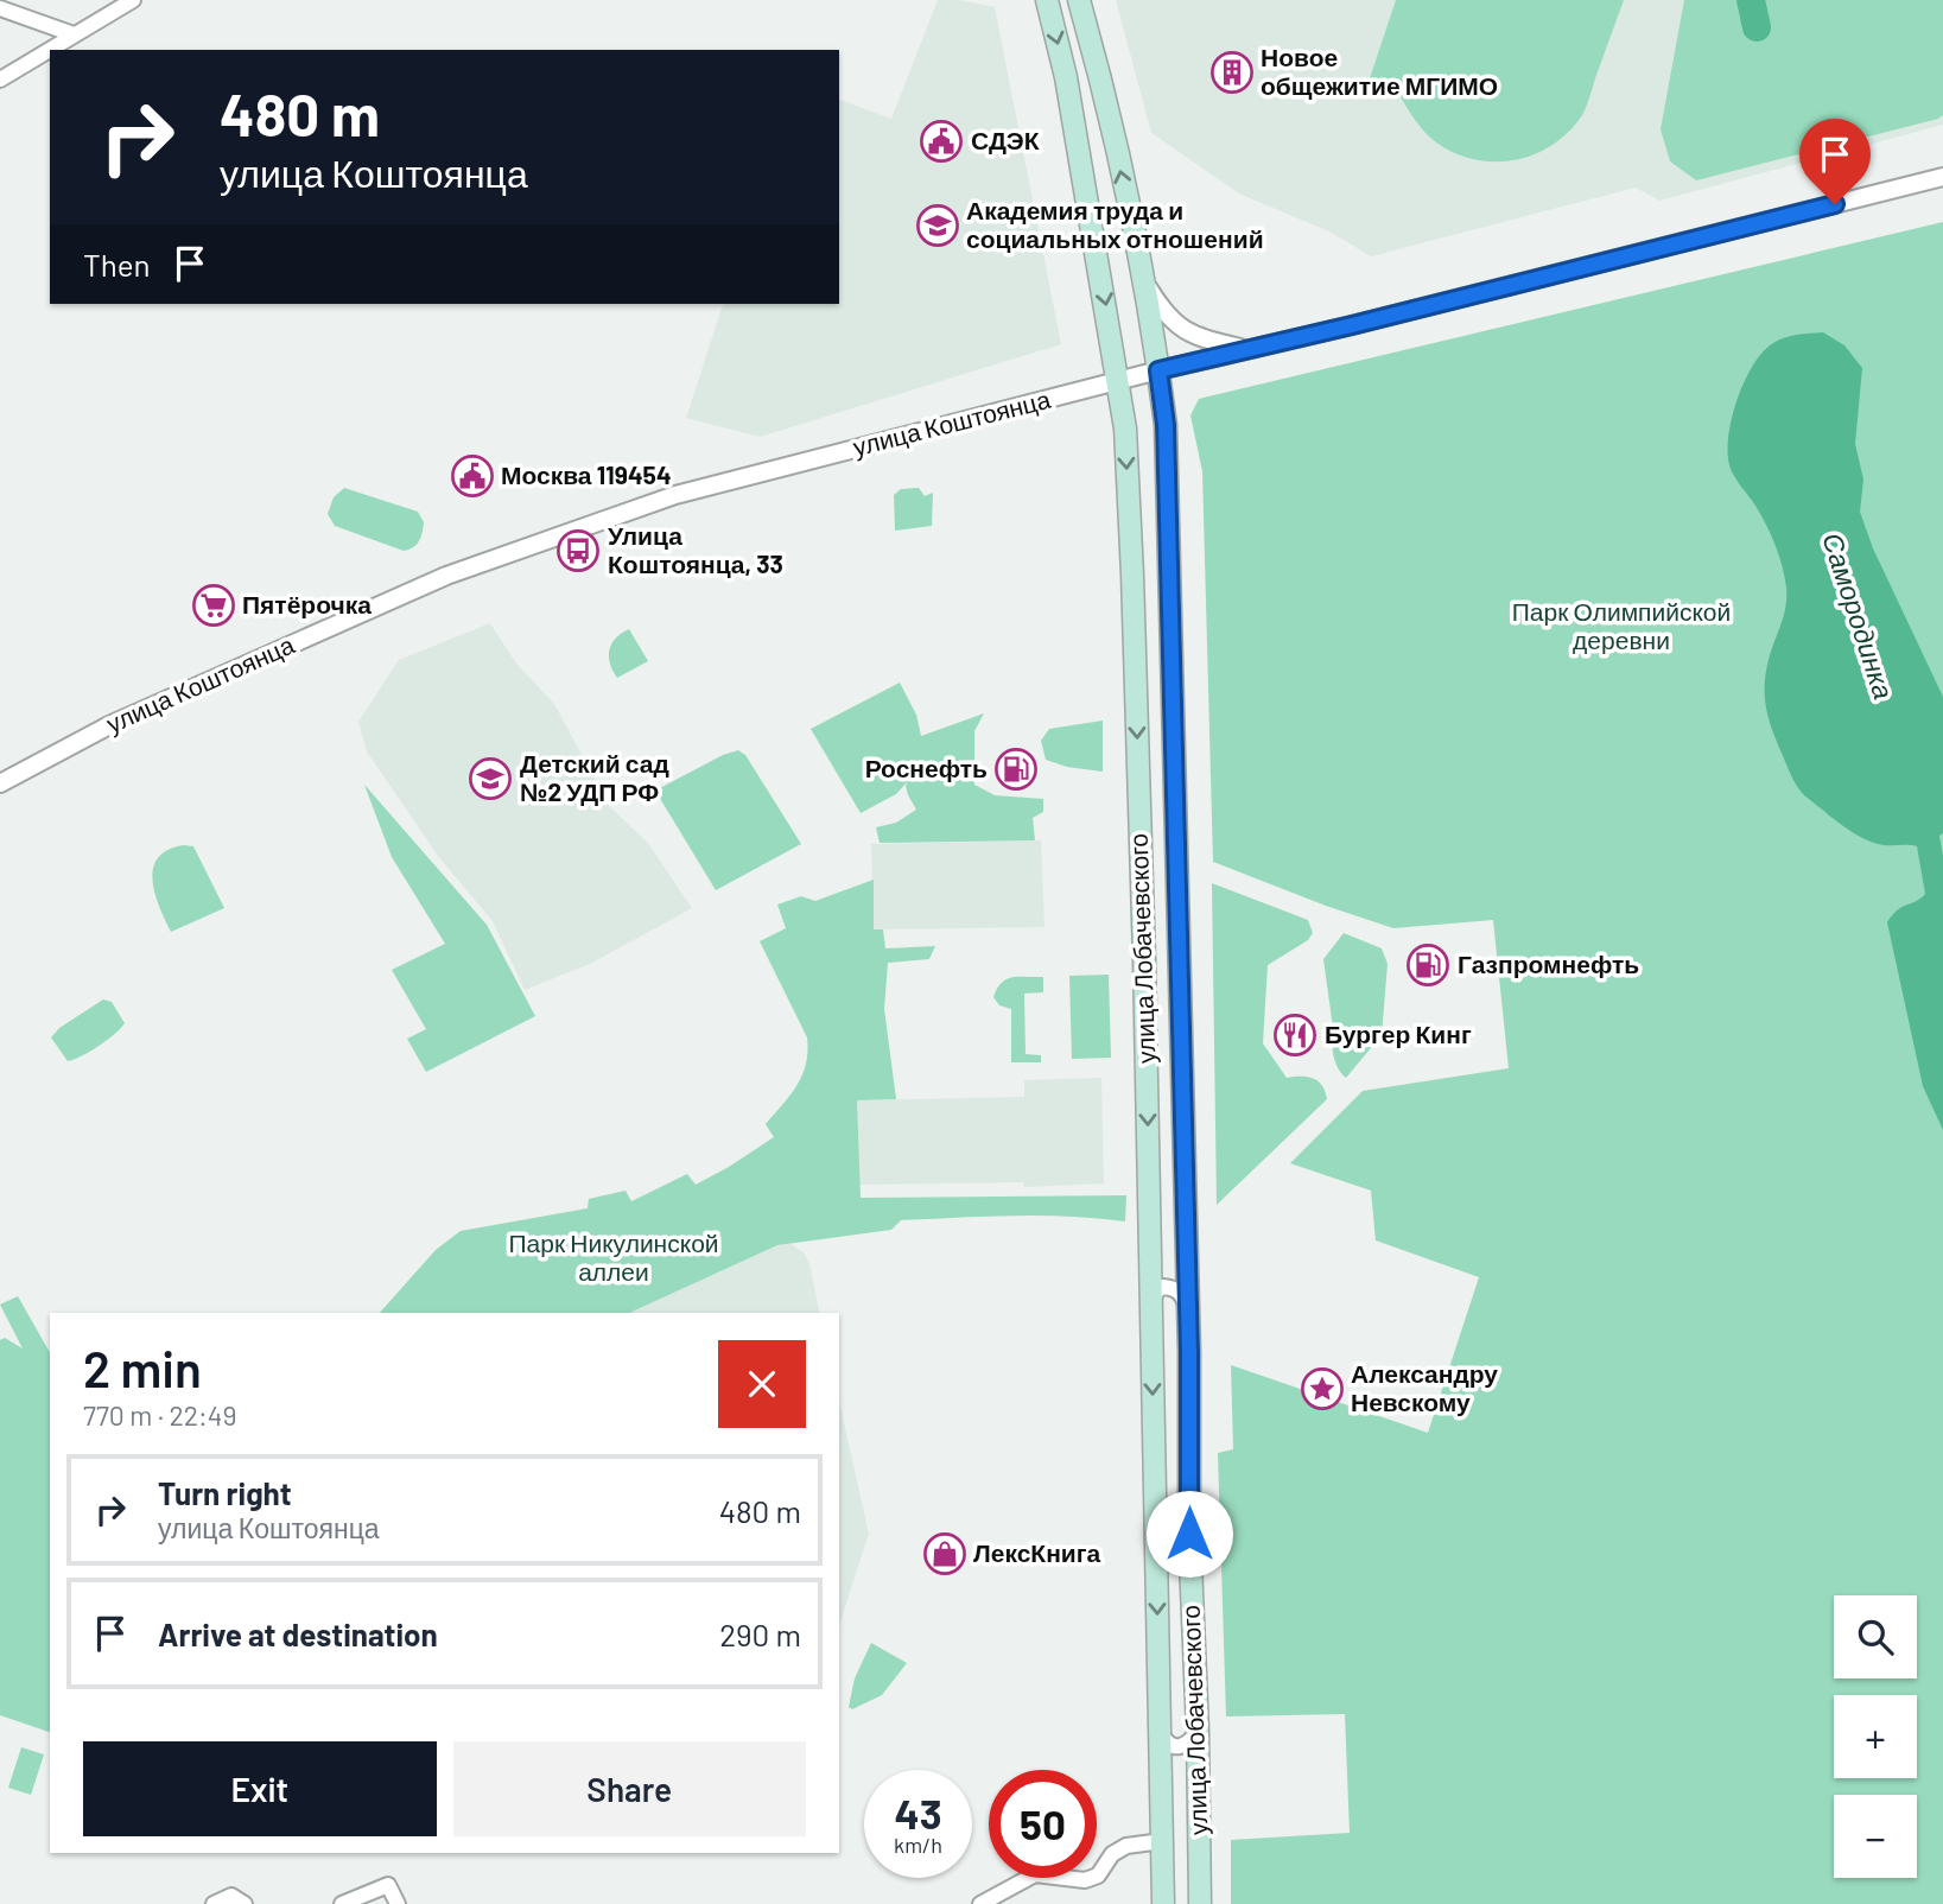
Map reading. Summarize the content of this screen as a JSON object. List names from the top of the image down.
{
  "streets": {
    "main road": ["улица Лобачевского"],
    "street": ["улица Коштоянца"]
  },
  "crossings": [
    ["улица Коштоянца", "улица Лобачевского"]
  ],
  "water": ["Самородинка"],
  "parks": ["Парк Олимпийской деревни", "Парк Никулинской аллеи"],
  "places": {
    "building": ["Новое общежитие МГИМО"],
    "public building": ["СДЭК", "Москва 119454"],
    "school or university": ["Академия труда и социальных отношений", "Детский сад №2 УДП РФ"],
    "bus stop": ["Улица Коштоянца, 33"],
    "supermarket": ["Пятёрочка"],
    "fuel station": ["Роснефть", "Газпромнефть"],
    "restaurant": ["Бургер Кинг"],
    "place": ["Александру Невскому"],
    "shop": ["ЛексКнига"]
  },
  "page": {
    "turn": ["480 m", "улица Коштоянца"],
    "then": "Then",
    "heading": ["2 min", "770 m · 22:49"],
    "list": [
      {
        "name": "Turn right",
        "note": "улица Коштоянца",
        "value": "480 m"
      },
      {
        "name": "Arrive at destination",
        "value": "290 m"
      }
    ],
    "map_buttons": ["+", "−"],
    "buttons": ["Exit", "Share"],
    "speed": "43 km/h",
    "limit": "50"
  }
}
